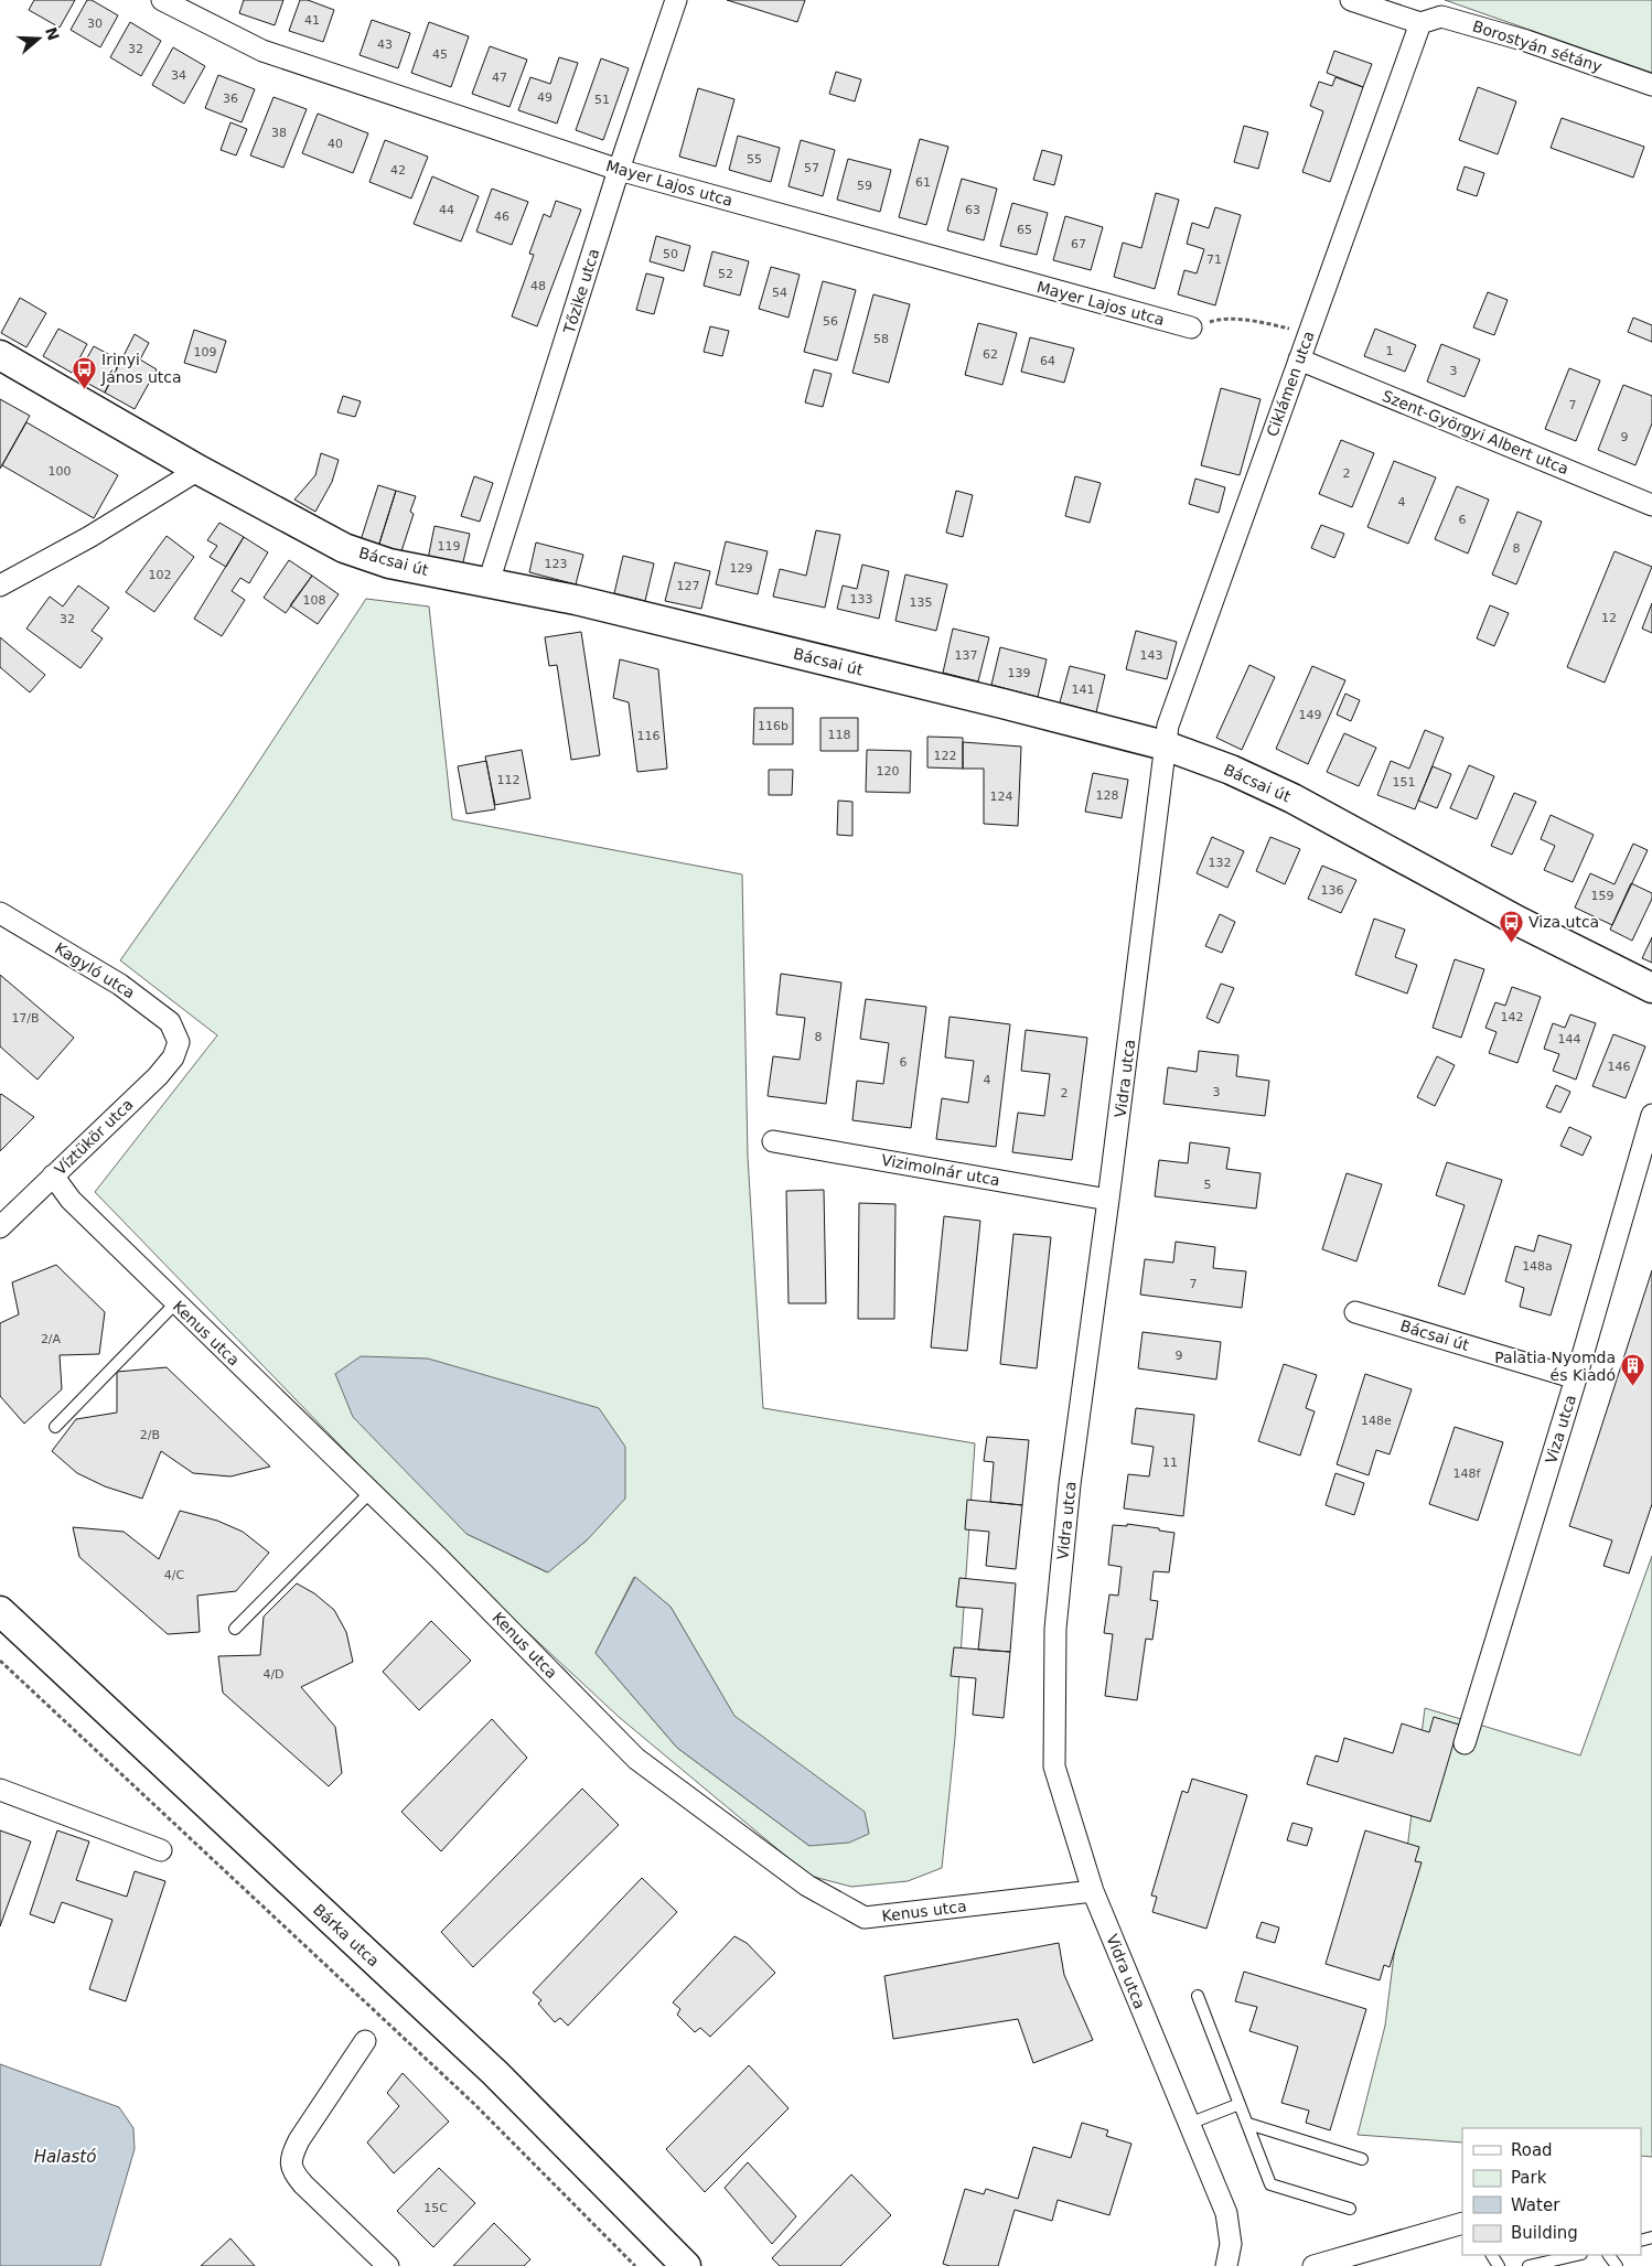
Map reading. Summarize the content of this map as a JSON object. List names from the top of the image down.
{
  "streets": {
    "main road": ["Bácsai út", "Bárka utca"],
    "street": [
      "Borostyán sétány",
      "Mayer Lajos utca",
      "Tőzike utca",
      "Ciklámen utca",
      "Szent-Györgyi Albert utca",
      "Kagyló utca",
      "Vidra utca",
      "Víztükör utca",
      "Vizimolnár utca",
      "Kenus utca",
      "Viza utca"
    ]
  },
  "crossings": [
    ["Borostyán sétány", "Ciklámen utca"],
    ["Mayer Lajos utca", "Tőzike utca"],
    ["Tőzike utca", "Bácsai út"],
    ["Ciklámen utca", "Szent-Györgyi Albert utca"],
    ["Ciklámen utca", "Bácsai út"],
    ["Ciklámen utca", "Vidra utca"],
    ["Bácsai út", "Vidra utca"],
    ["Bácsai út", "Viza utca"],
    ["Kagyló utca", "Víztükör utca"],
    ["Vidra utca", "Vizimolnár utca"],
    ["Vidra utca", "Kenus utca"],
    ["Víztükör utca", "Kenus utca"]
  ],
  "water": ["Halastó"],
  "places": {
    "bus stop": ["Irinyi János utca", "Viza utca"],
    "building": ["Palatia Nyomda és Kiadó"]
  },
  "house_numbers": [
    "41",
    "30",
    "43",
    "32",
    "45",
    "34",
    "47",
    "49",
    "36",
    "51",
    "38",
    "40",
    "55",
    "57",
    "42",
    "61",
    "59",
    "44",
    "63",
    "46",
    "65",
    "67",
    "50",
    "71",
    "52",
    "48",
    "54",
    "56",
    "58",
    "1",
    "109",
    "62",
    "64",
    "3",
    "7",
    "9",
    "100",
    "2",
    "4",
    "6",
    "119",
    "8",
    "123",
    "129",
    "102",
    "127",
    "133",
    "108",
    "135",
    "12",
    "32",
    "137",
    "143",
    "139",
    "141",
    "149",
    "116b",
    "118",
    "116",
    "122",
    "120",
    "112",
    "151",
    "128",
    "124",
    "132",
    "136",
    "159",
    "142",
    "17/B",
    "8",
    "144",
    "6",
    "146",
    "4",
    "3",
    "2",
    "5",
    "148a",
    "7",
    "2/A",
    "9",
    "148e",
    "2/B",
    "11",
    "148f",
    "4/C",
    "4/D",
    "15C"
  ],
  "legend": [
    "Road",
    "Park",
    "Water",
    "Building"
  ],
  "north": "right"
}
